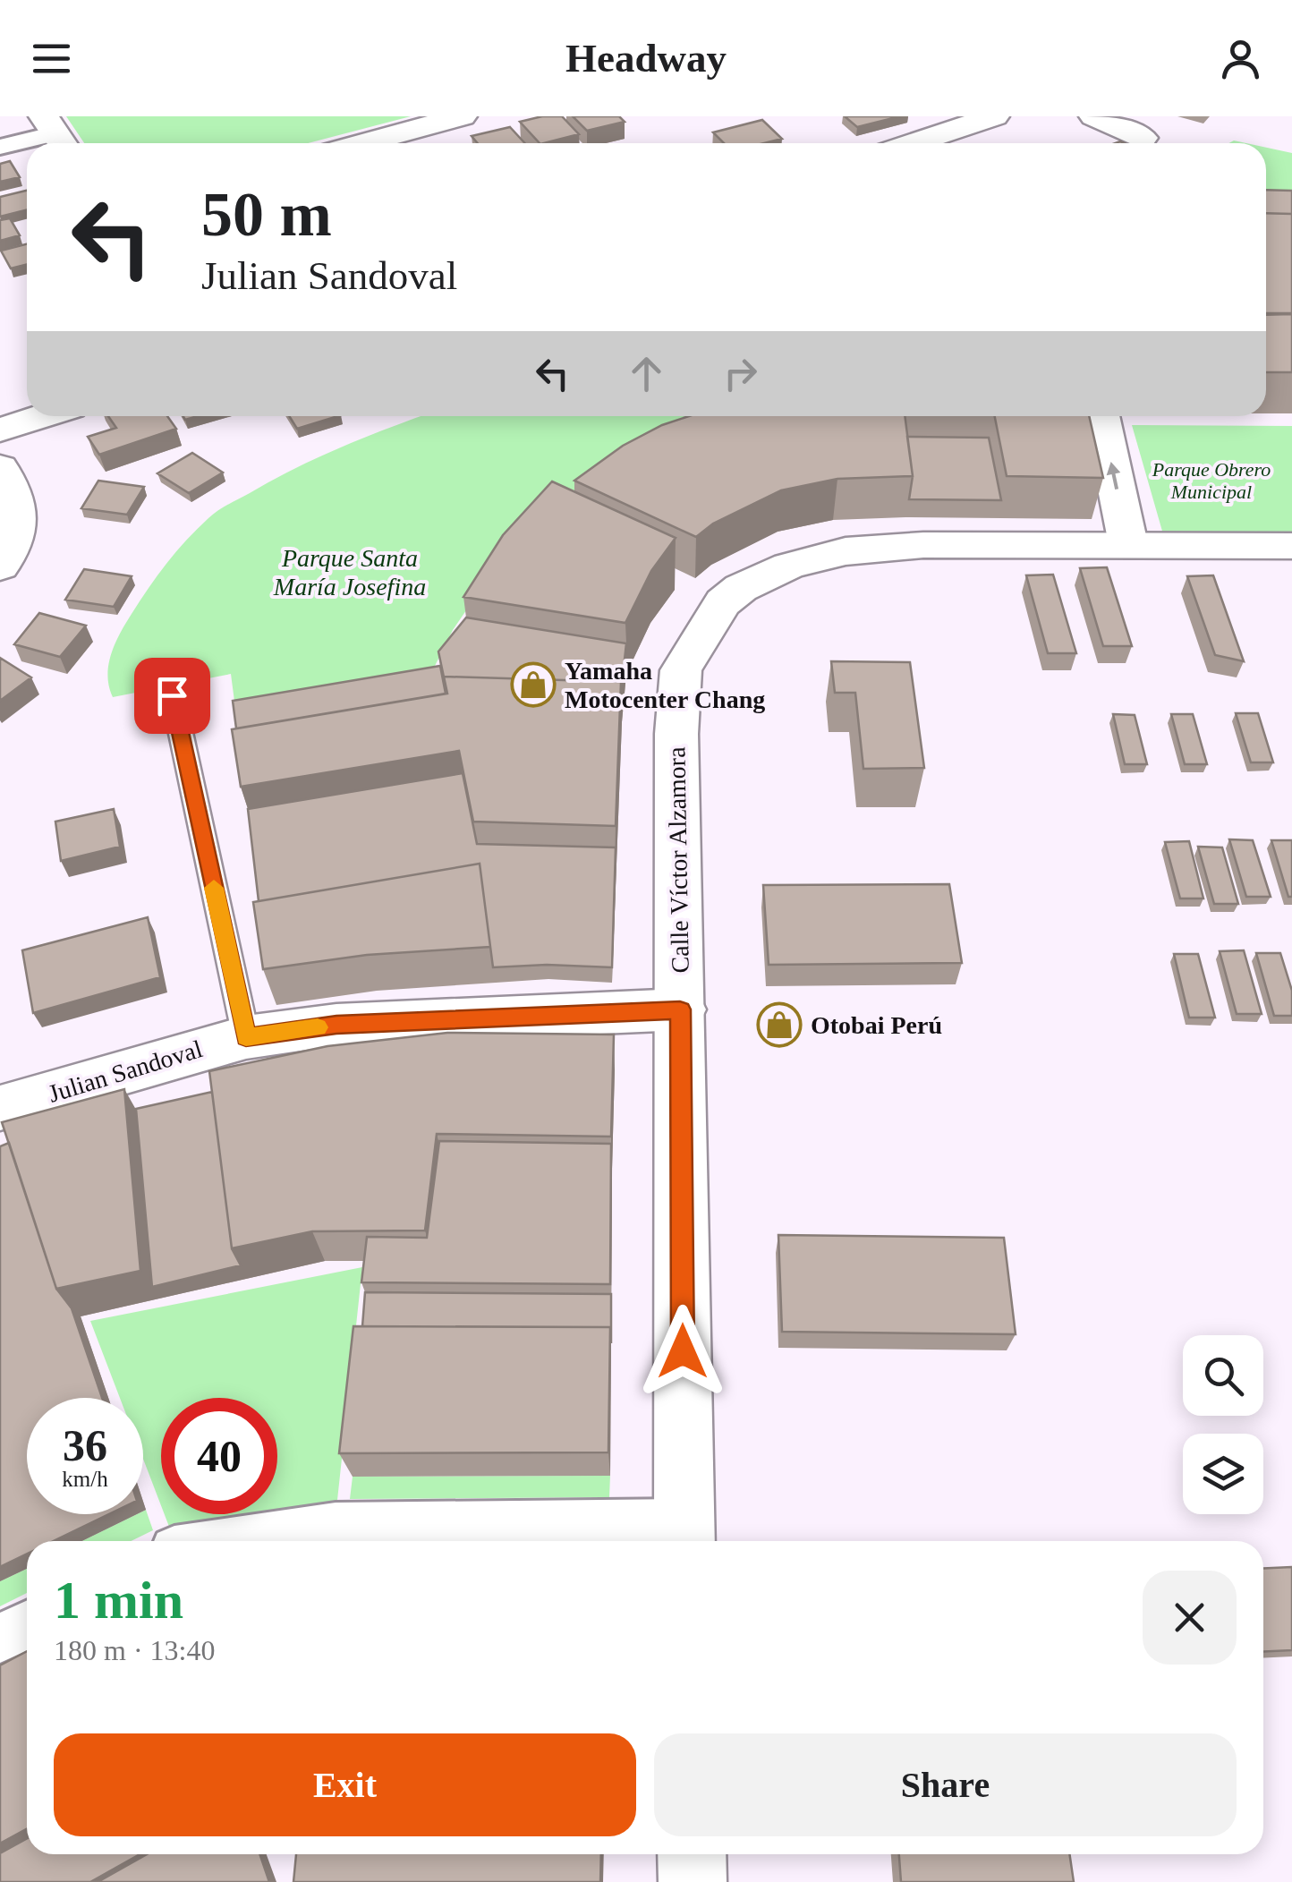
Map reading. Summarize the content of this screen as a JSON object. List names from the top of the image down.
{
  "streets": {
    "street": ["Calle Víctor Alzamora", "Julian Sandoval"]
  },
  "crossings": [
    ["Calle Víctor Alzamora", "Julian Sandoval"]
  ],
  "parks": ["Parque Obrero Municipal", "Parque Santa María Josefina"],
  "places": {
    "shop": ["Yamaha Motocenter Chang", "Otobai Perú"]
  },
  "page": {
    "header": "Headway",
    "turn": ["50 m", "Julian Sandoval"],
    "speed": "36 km/h",
    "limit": "40",
    "heading": ["1 min", "180 m · 13:40"],
    "buttons": ["Exit", "Share"]
  }
}
